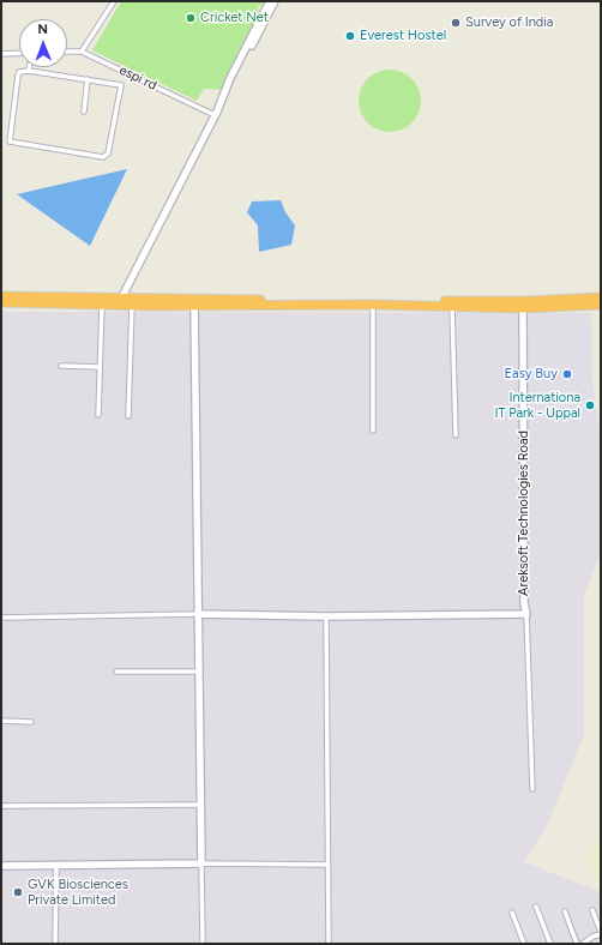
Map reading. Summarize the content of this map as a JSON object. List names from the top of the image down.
{
  "streets": {
    "street": ["espi rd", "Areksoft Technologies Road"]
  },
  "places": [
    "Cricket Net",
    "Survey of India",
    "Everest Hostel",
    "Easy Buy",
    "Internationa IT Park - Uppal",
    "GVK Biosciences Private Limited"
  ],
  "north": "top"
}
